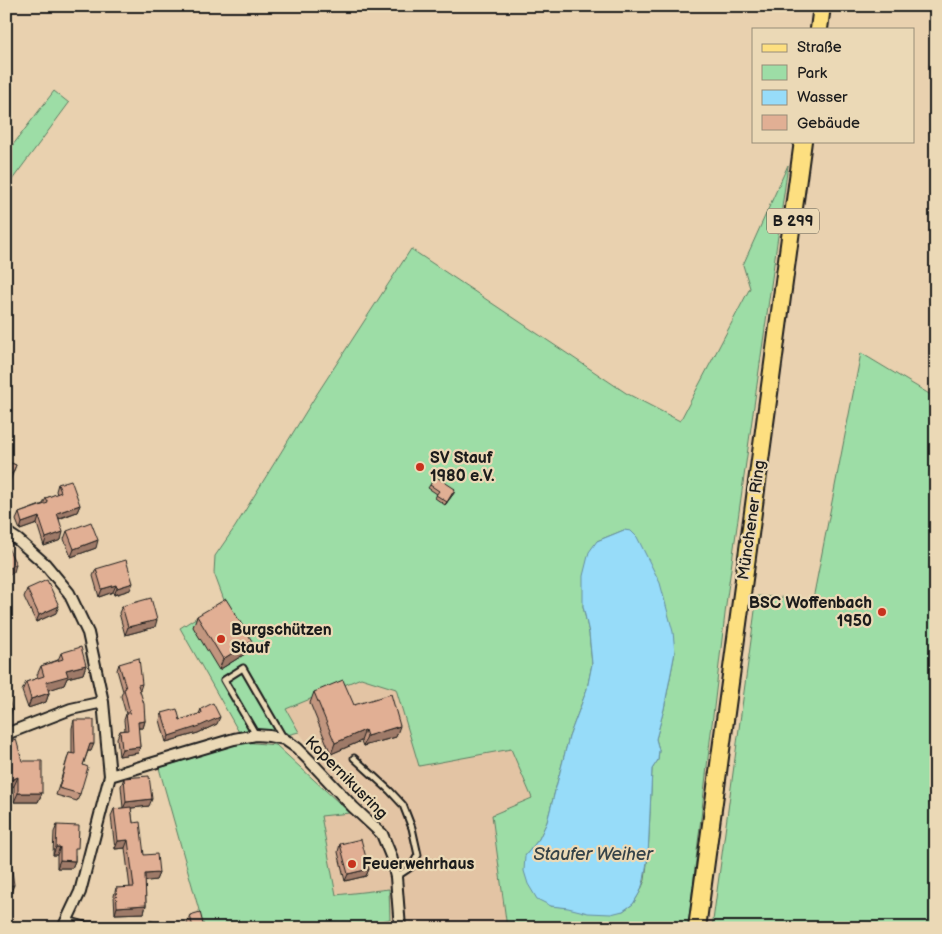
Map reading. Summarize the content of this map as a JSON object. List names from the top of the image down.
{
  "streets": {
    "main road": ["B 299", "Münchener Ring"],
    "street": ["Kopernikusring"]
  },
  "water": ["Staufer Weiher"],
  "places": [
    "SV Stauf 1980 e.V.",
    "BSC Woffenbach 1950",
    "Burgschützen Stauf",
    "Feuerwehrhaus"
  ],
  "legend": [
    "Straße",
    "Park",
    "Wasser",
    "Gebäude"
  ]
}
